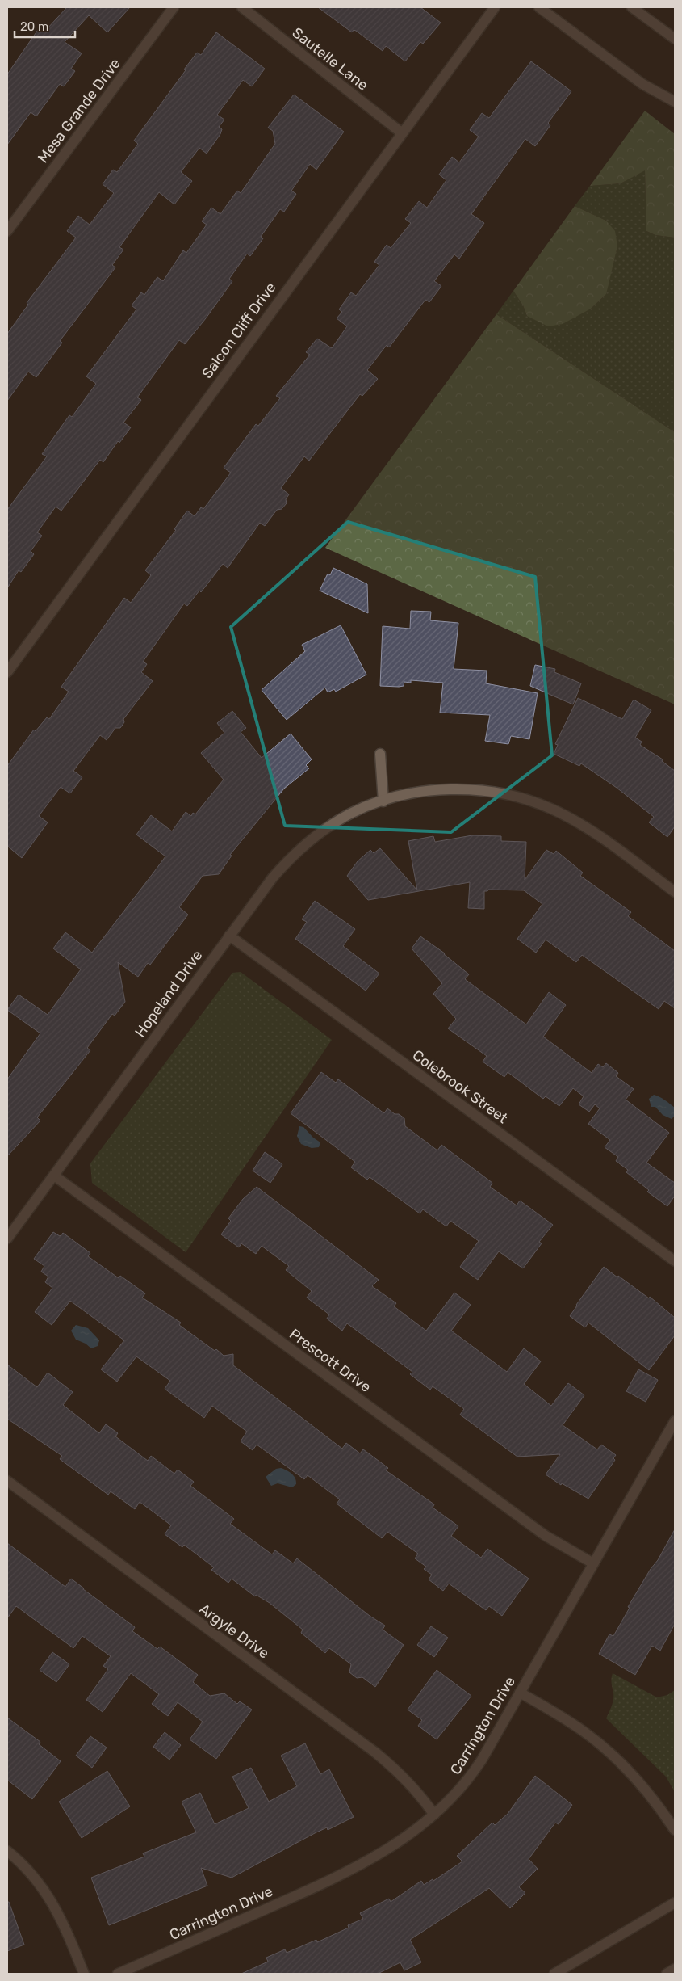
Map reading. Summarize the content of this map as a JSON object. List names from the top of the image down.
{
  "streets": {
    "street": [
      "Sautelle Lane",
      "Mesa Grande Drive",
      "Salcon Cliff Drive",
      "Hopeland Drive",
      "Colebrook Street",
      "Prescott Drive",
      "Argyle Drive",
      "Carrington Drive"
    ]
  },
  "crossings": [
    ["Sautelle Lane", "Salcon Cliff Drive"],
    ["Hopeland Drive", "Colebrook Street"],
    ["Hopeland Drive", "Prescott Drive"],
    ["Prescott Drive", "Carrington Drive"],
    ["Argyle Drive", "Carrington Drive"]
  ],
  "scale_bar": "20 m"
}
